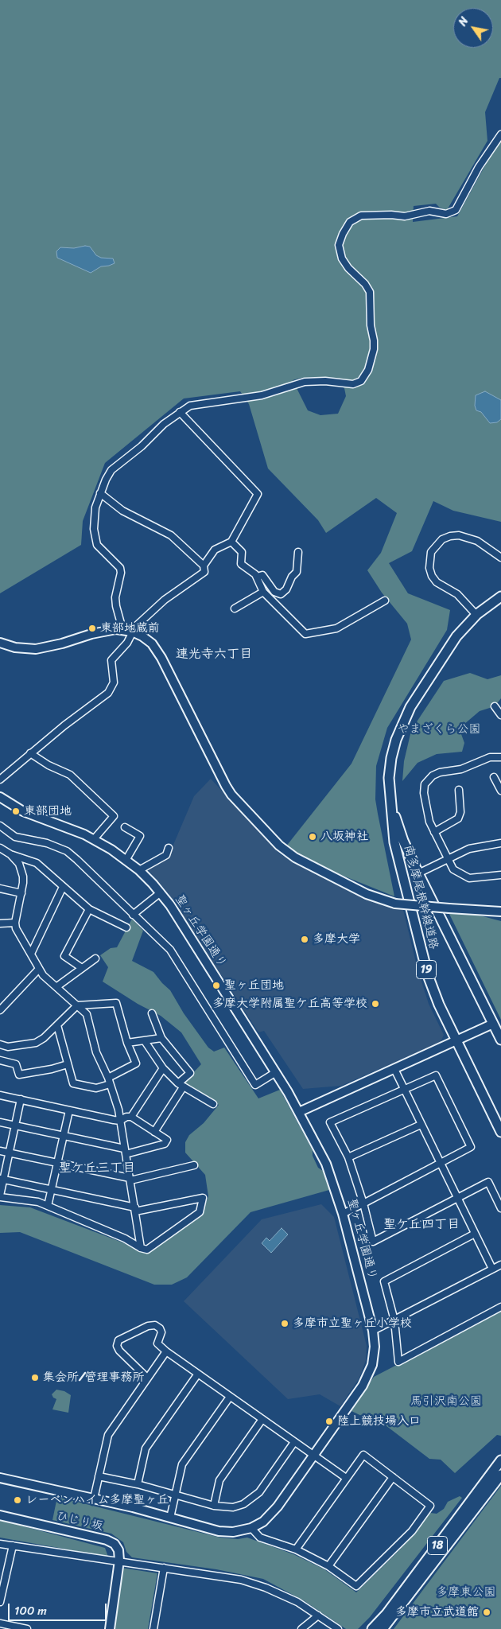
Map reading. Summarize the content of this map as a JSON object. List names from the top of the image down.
{
  "streets": {
    "main road": ["南多摩尾根幹線道路", "19", "18"],
    "street": ["聖ヶ丘学園通り", "ひじり坂"]
  },
  "districts": ["連光寺六丁目", "聖ケ丘三丁目", "聖ケ丘四丁目"],
  "parks": ["やまざくら公園", "馬引沢南公園", "多摩東公園"],
  "places": [
    "東部地蔵前",
    "東部団地",
    "八坂神社",
    "多摩大学",
    "聖ヶ丘団地",
    "多摩大学附属聖ケ丘高等学校",
    "多摩市立聖ヶ丘小学校",
    "集会所/管理事務所",
    "陸上競技場入口",
    "レーベンハイム多摩聖ヶ丘",
    "多摩市立武道館"
  ],
  "scale_bar": "100 m",
  "north": "top left"
}
